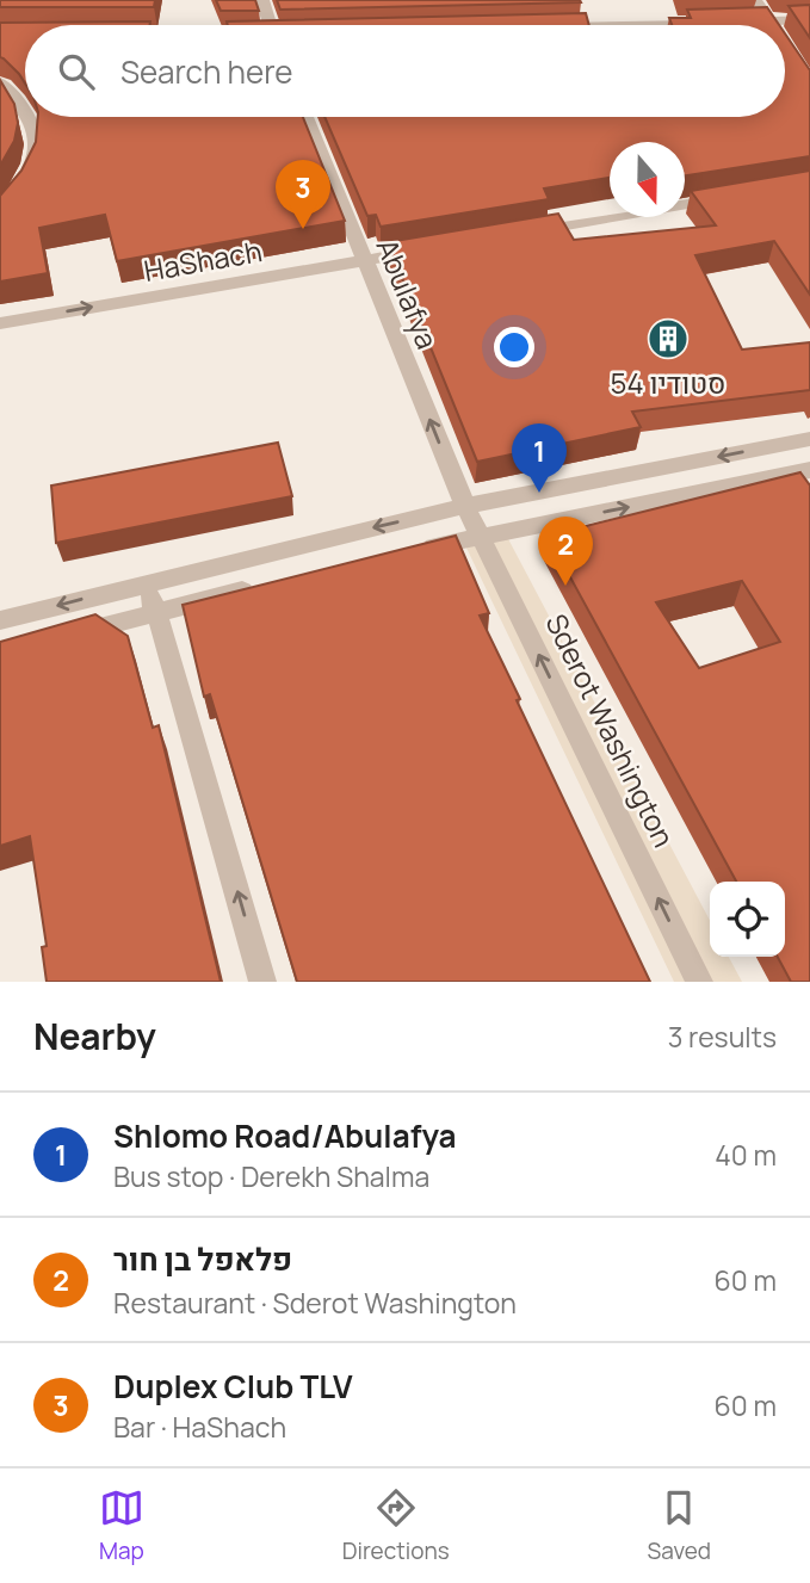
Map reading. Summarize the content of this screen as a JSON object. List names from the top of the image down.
{
  "streets": {
    "street": ["HaShach", "Abulafya", "Sderot Washington"]
  },
  "crossings": [
    ["HaShach", "Abulafya"],
    ["Abulafya", "Sderot Washington"]
  ],
  "one_way": ["HaShach", "Abulafya", "Sderot Washington"],
  "places": {
    "building": ["סטודיו 54"]
  },
  "north": "bottom",
  "page": {
    "search": "Search here",
    "pins": ["3", "1", "2"],
    "heading": ["Nearby", "3 results"],
    "list": [
      {
        "mark": "1",
        "name": "Shlomo Road/Abulafya",
        "note": "Bus stop · Derekh Shalma",
        "value": "40 m"
      },
      {
        "mark": "2",
        "name": "פלאפל בן חור",
        "note": "Restaurant · Sderot Washington",
        "value": "60 m"
      },
      {
        "mark": "3",
        "name": "Duplex Club TLV",
        "note": "Bar · HaShach",
        "value": "60 m"
      }
    ],
    "nav": ["Map", "Directions", "Saved"]
  }
}
